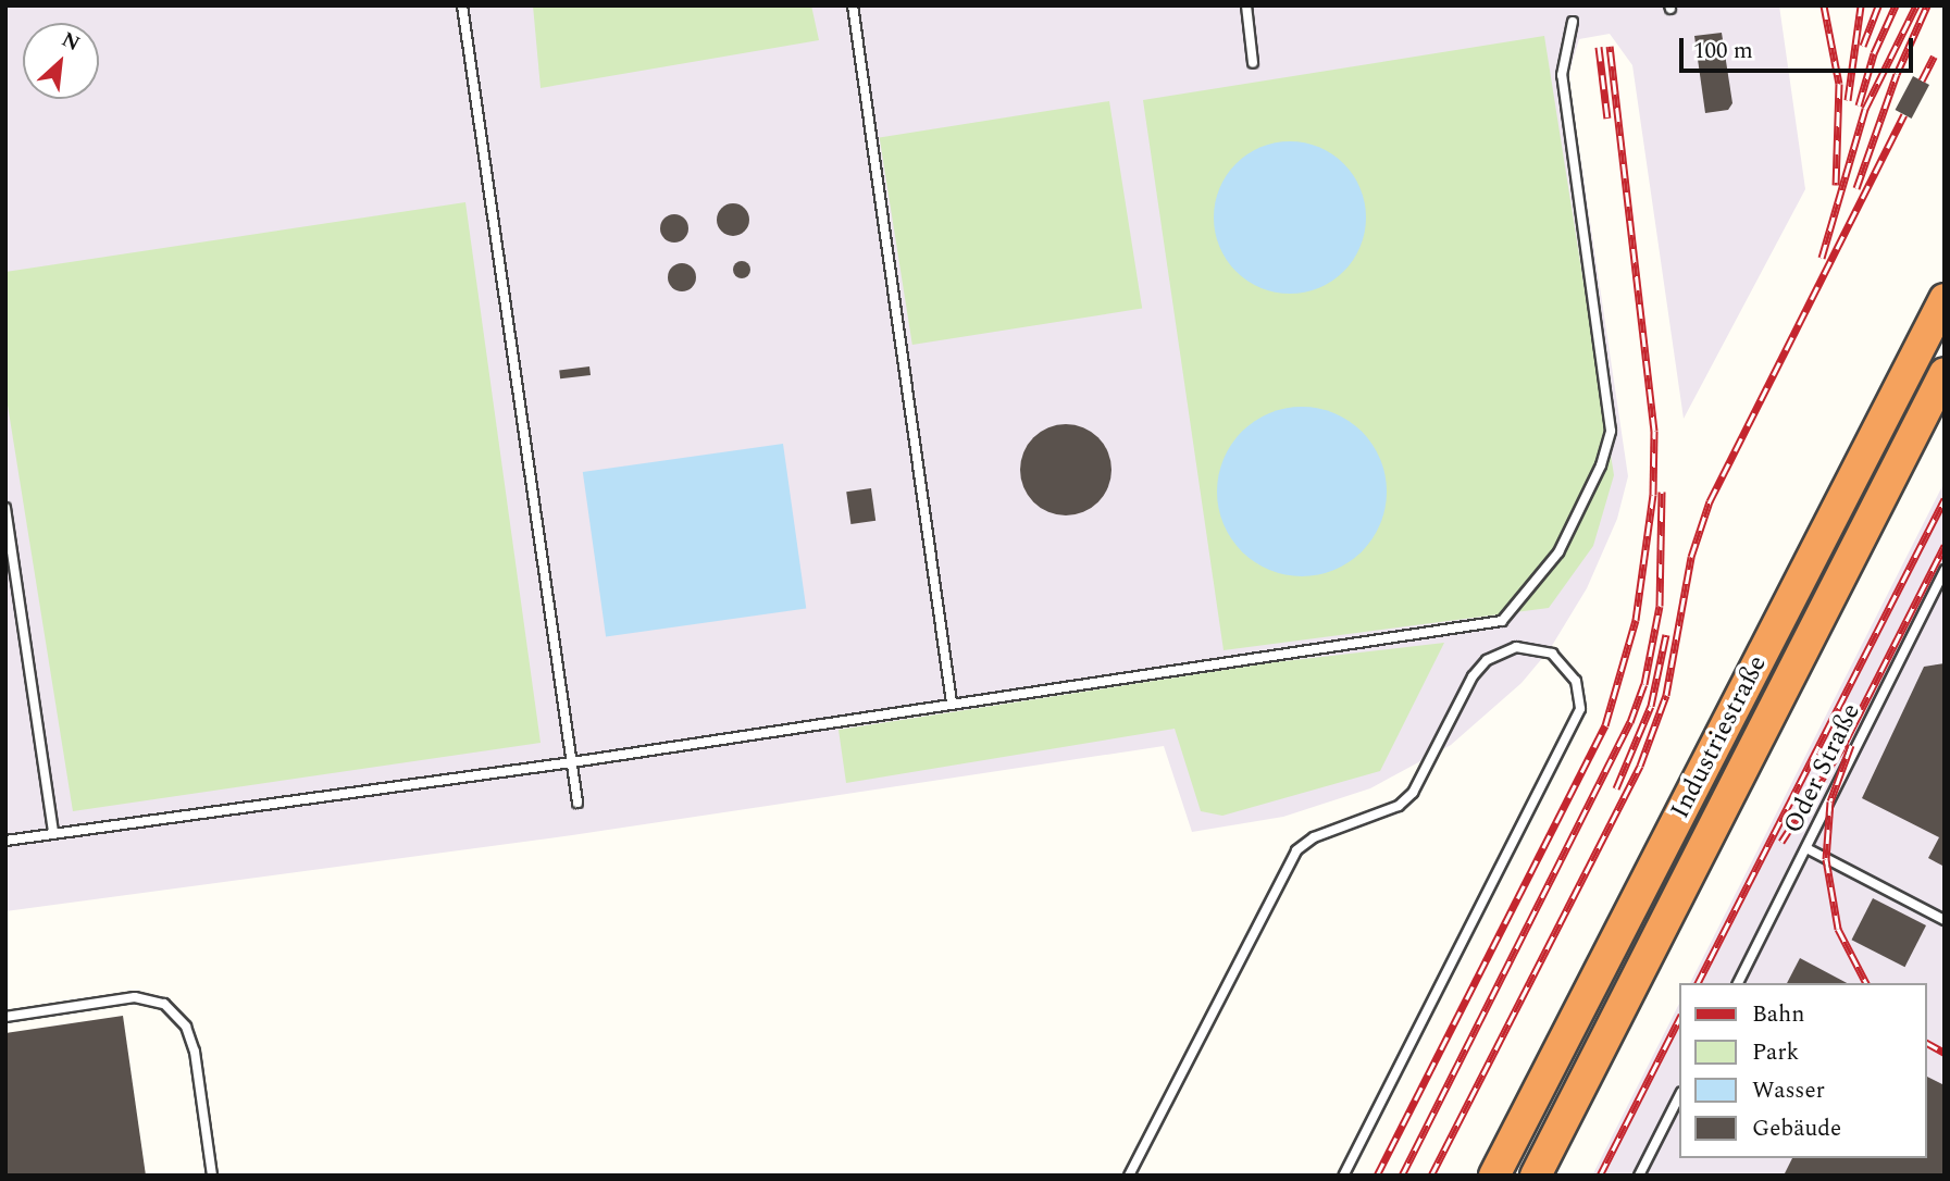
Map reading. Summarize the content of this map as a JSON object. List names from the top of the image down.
{
  "streets": {
    "highway": ["Industriestraße"],
    "lane": ["Oder Straße"]
  },
  "legend": [
    "Bahn",
    "Park",
    "Wasser",
    "Gebäude"
  ],
  "scale_bar": "100 m",
  "north": "top right"
}
